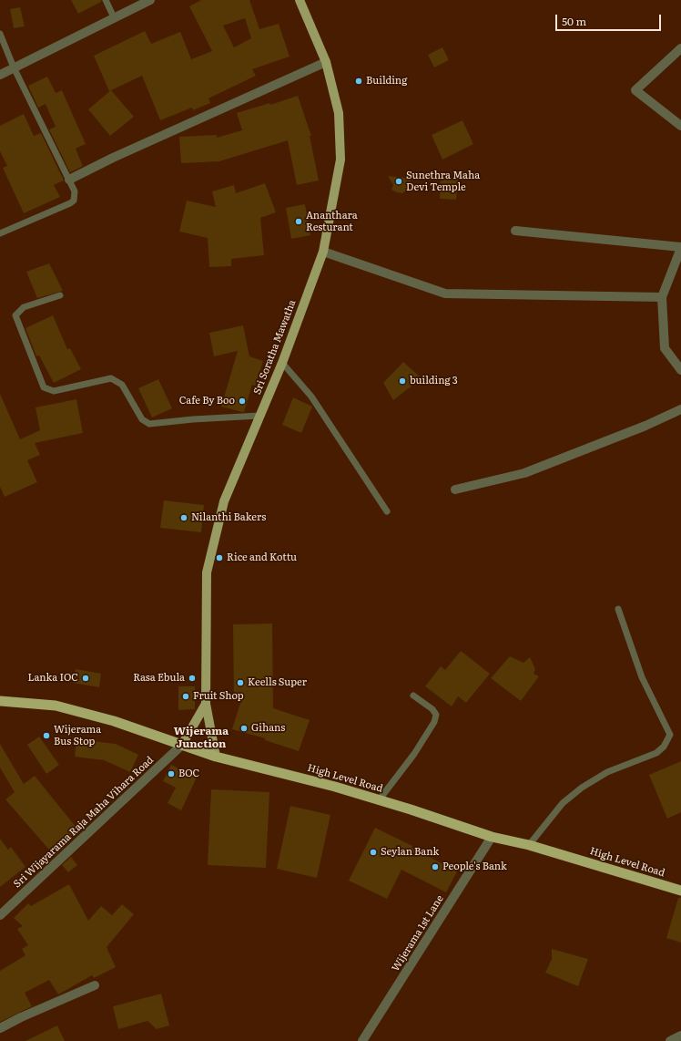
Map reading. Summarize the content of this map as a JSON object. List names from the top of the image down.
{
  "streets": {
    "highway": ["High Level Road"],
    "main road": ["Sri Soratha Mawatha"],
    "street": ["Sri Wijayarama Raja Maha Vihara Road", "Wijerama 1st Lane"]
  },
  "crossings": [
    ["Sri Soratha Mawatha", "High Level Road"],
    ["Sri Soratha Mawatha", "Sri Wijayarama Raja Maha Vihara Road"],
    ["High Level Road", "Sri Wijayarama Raja Maha Vihara Road"],
    ["High Level Road", "Wijerama 1st Lane"]
  ],
  "districts": ["Wijerama Junction"],
  "places": [
    "Building",
    "Sunethra Maha Devi Temple",
    "Ananthara Resturant",
    "building 3",
    "Cafe By Boo",
    "Nilanthi Bakers",
    "Rice and Kottu",
    "Lanka IOC",
    "Rasa Ebula",
    "Keells Super",
    "Fruit Shop",
    "Gihans",
    "Wijerama Bus Stop",
    "BOC",
    "Seylan Bank",
    "People's Bank"
  ],
  "scale_bar": "50 m"
}
